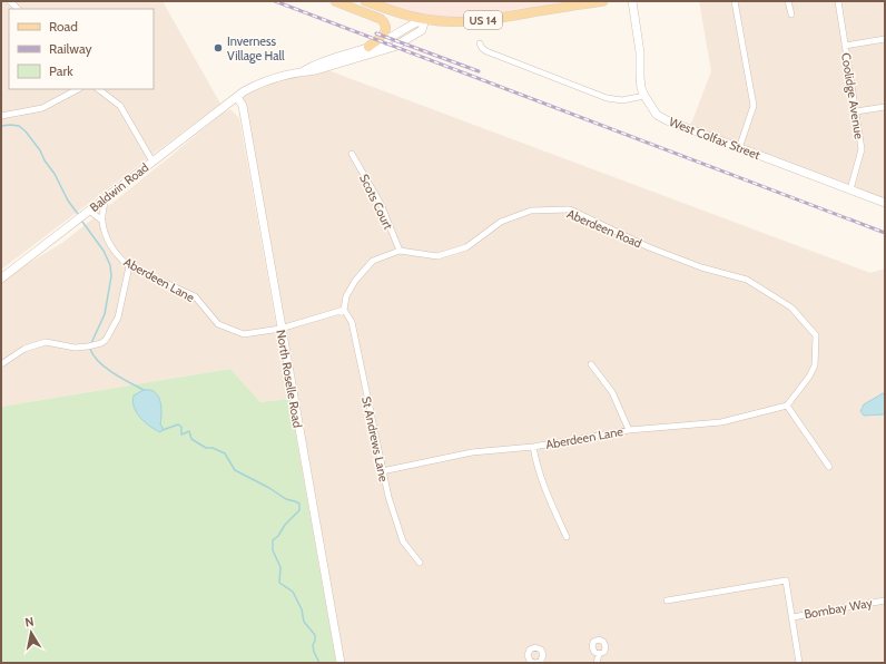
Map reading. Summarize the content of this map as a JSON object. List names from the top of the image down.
{
  "streets": {
    "main road": [
      "US 14",
      "West Colfax Street",
      "Baldwin Road",
      "North Roselle Road"
    ],
    "street": [
      "Coolidge Avenue",
      "Scots Court",
      "Aberdeen Road",
      "Aberdeen Lane",
      "St Andrews Lane",
      "Bombay Way"
    ]
  },
  "crossings": [
    ["Coolidge Avenue", "West Colfax Street"],
    ["Baldwin Road", "Aberdeen Lane"],
    ["Baldwin Road", "North Roselle Road"],
    ["Scots Court", "Aberdeen Road"],
    ["Aberdeen Road", "Aberdeen Lane"],
    ["Aberdeen Road", "St Andrews Lane"],
    ["Aberdeen Lane", "North Roselle Road"],
    ["Aberdeen Lane", "St Andrews Lane"]
  ],
  "places": ["Inverness Village Hall"],
  "legend": ["Road", "Railway", "Park"],
  "north": "top"
}
